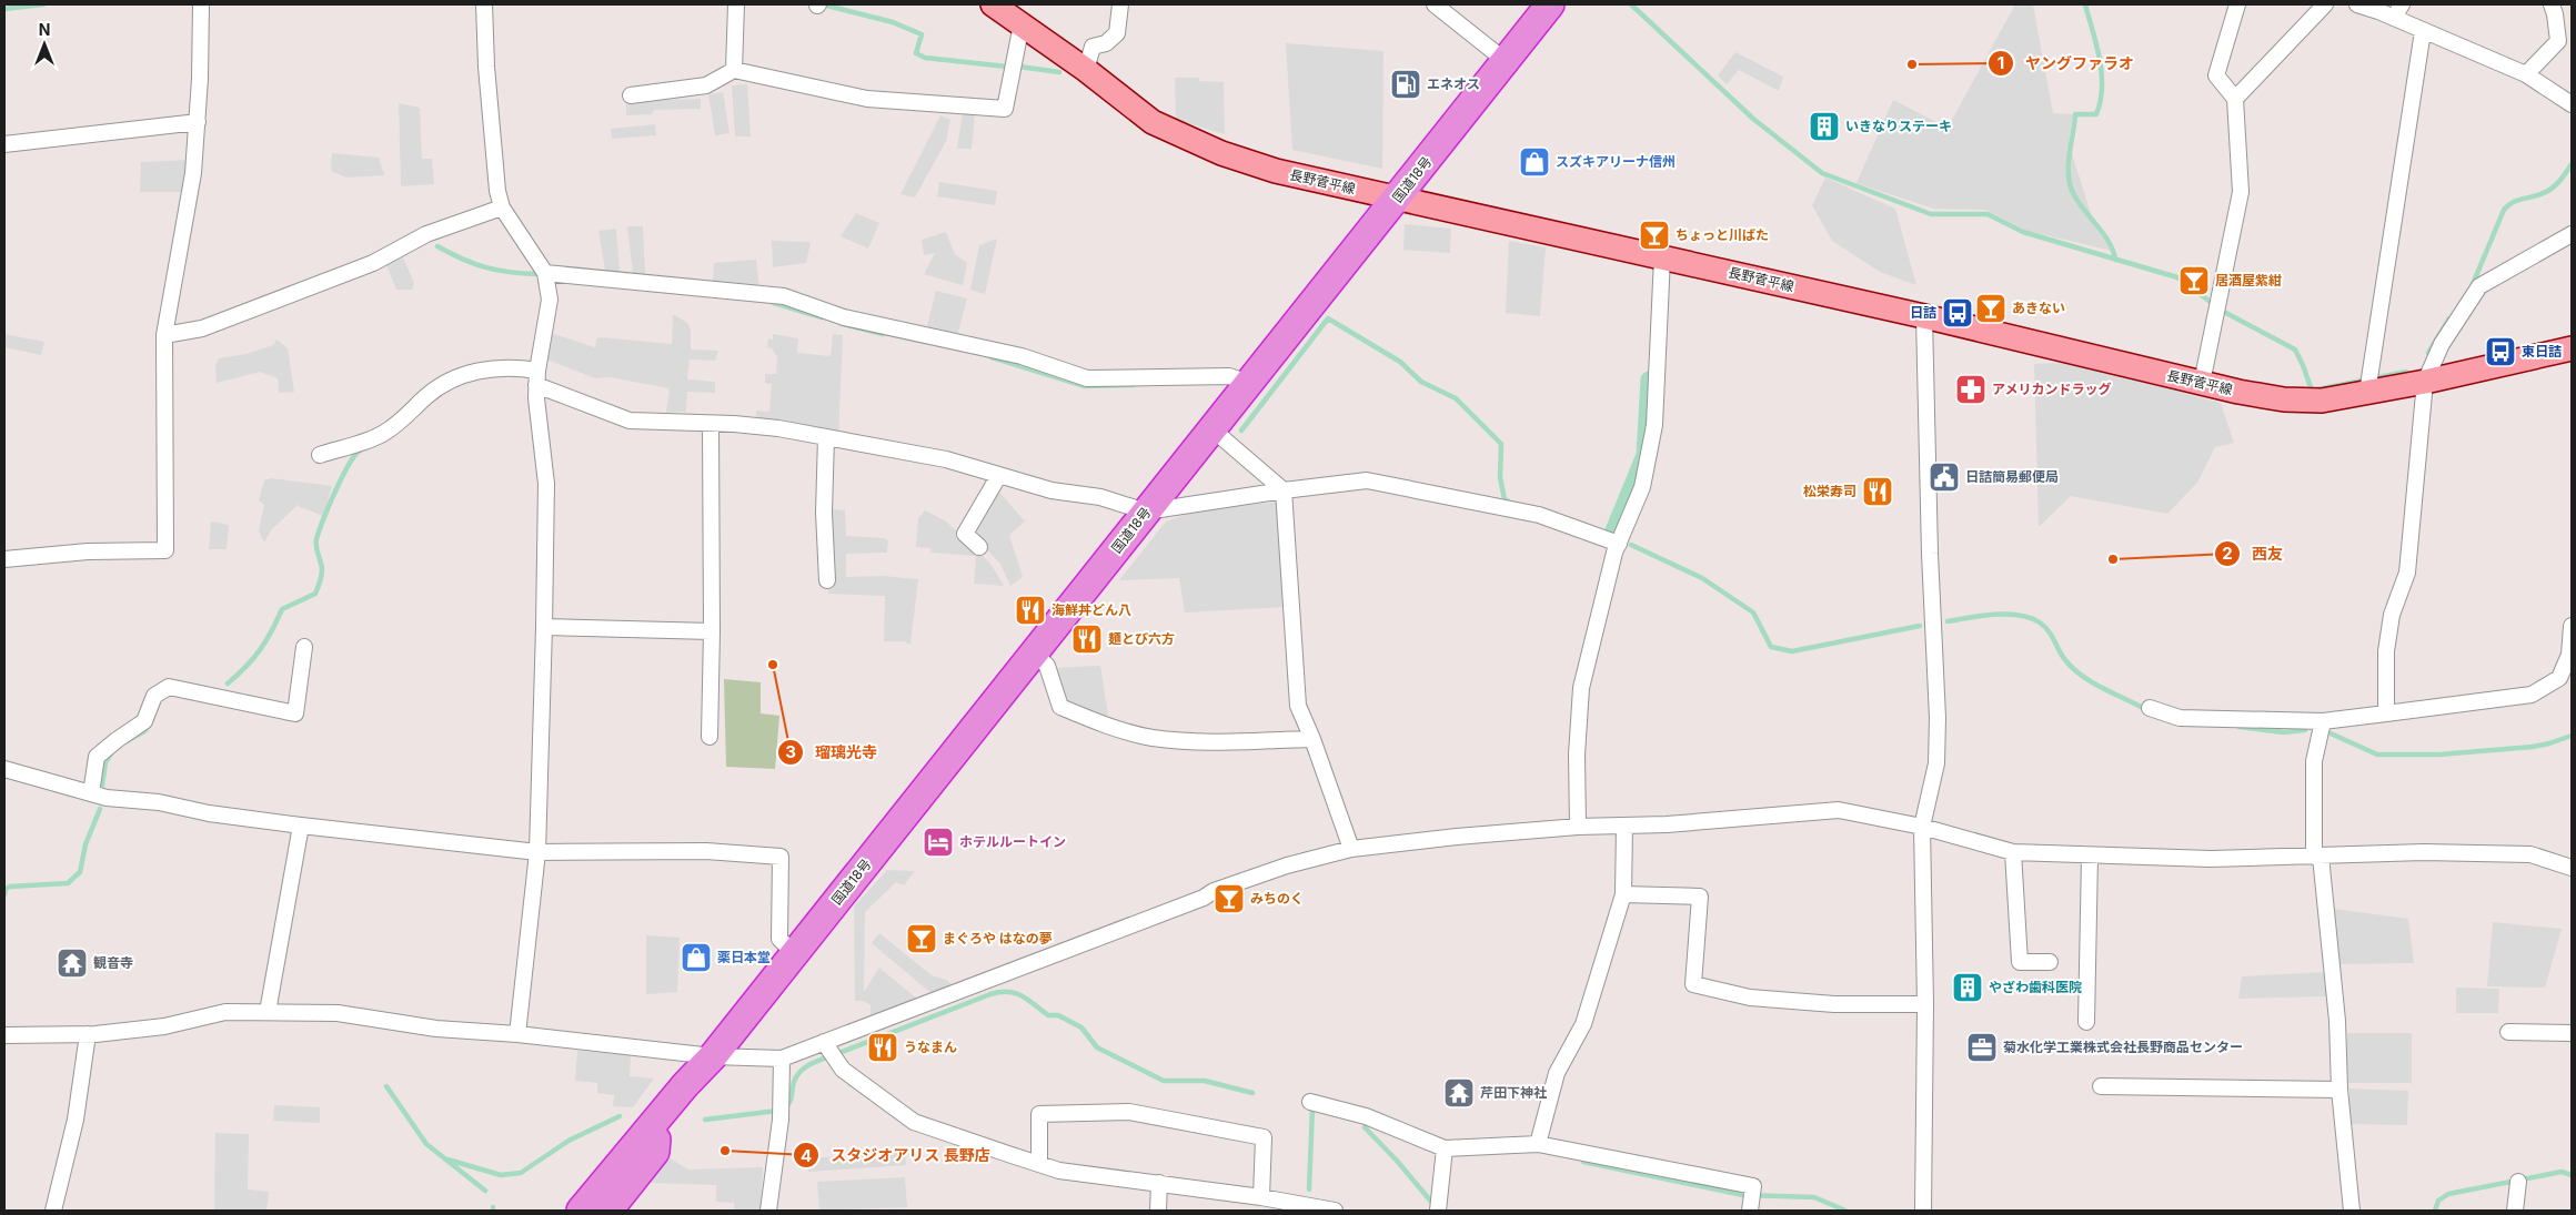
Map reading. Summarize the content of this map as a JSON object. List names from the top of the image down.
{
  "streets": {
    "highway": ["国道18号"],
    "main road": ["長野菅平線"]
  },
  "crossings": [
    ["国道18号", "長野菅平線"]
  ],
  "places": {
    "other": [
      "ヤングファラオ",
      "西友",
      "瑠璃光寺",
      "スタジオアリス 長野店"
    ],
    "fuel station": ["エネオス"],
    "building": ["いきなりステーキ", "やざわ歯科医院"],
    "shop": ["スズキアリーナ信州", "薬日本堂"],
    "bar": [
      "ちょっと川ばた",
      "居酒屋紫紺",
      "あきない",
      "みちのく",
      "まぐろや はなの夢"
    ],
    "bus stop": ["日詰", "東日詰"],
    "pharmacy": ["アメリカンドラッグ"],
    "public building": ["日詰簡易郵便局"],
    "restaurant": [
      "松栄寿司",
      "海鮮丼どん八",
      "麺とび六方",
      "うなまん"
    ],
    "hotel": ["ホテルルートイン"],
    "temple": ["観音寺", "芹田下神社"],
    "office": ["菊水化学工業株式会社長野商品センター"]
  },
  "north": "top"
}
